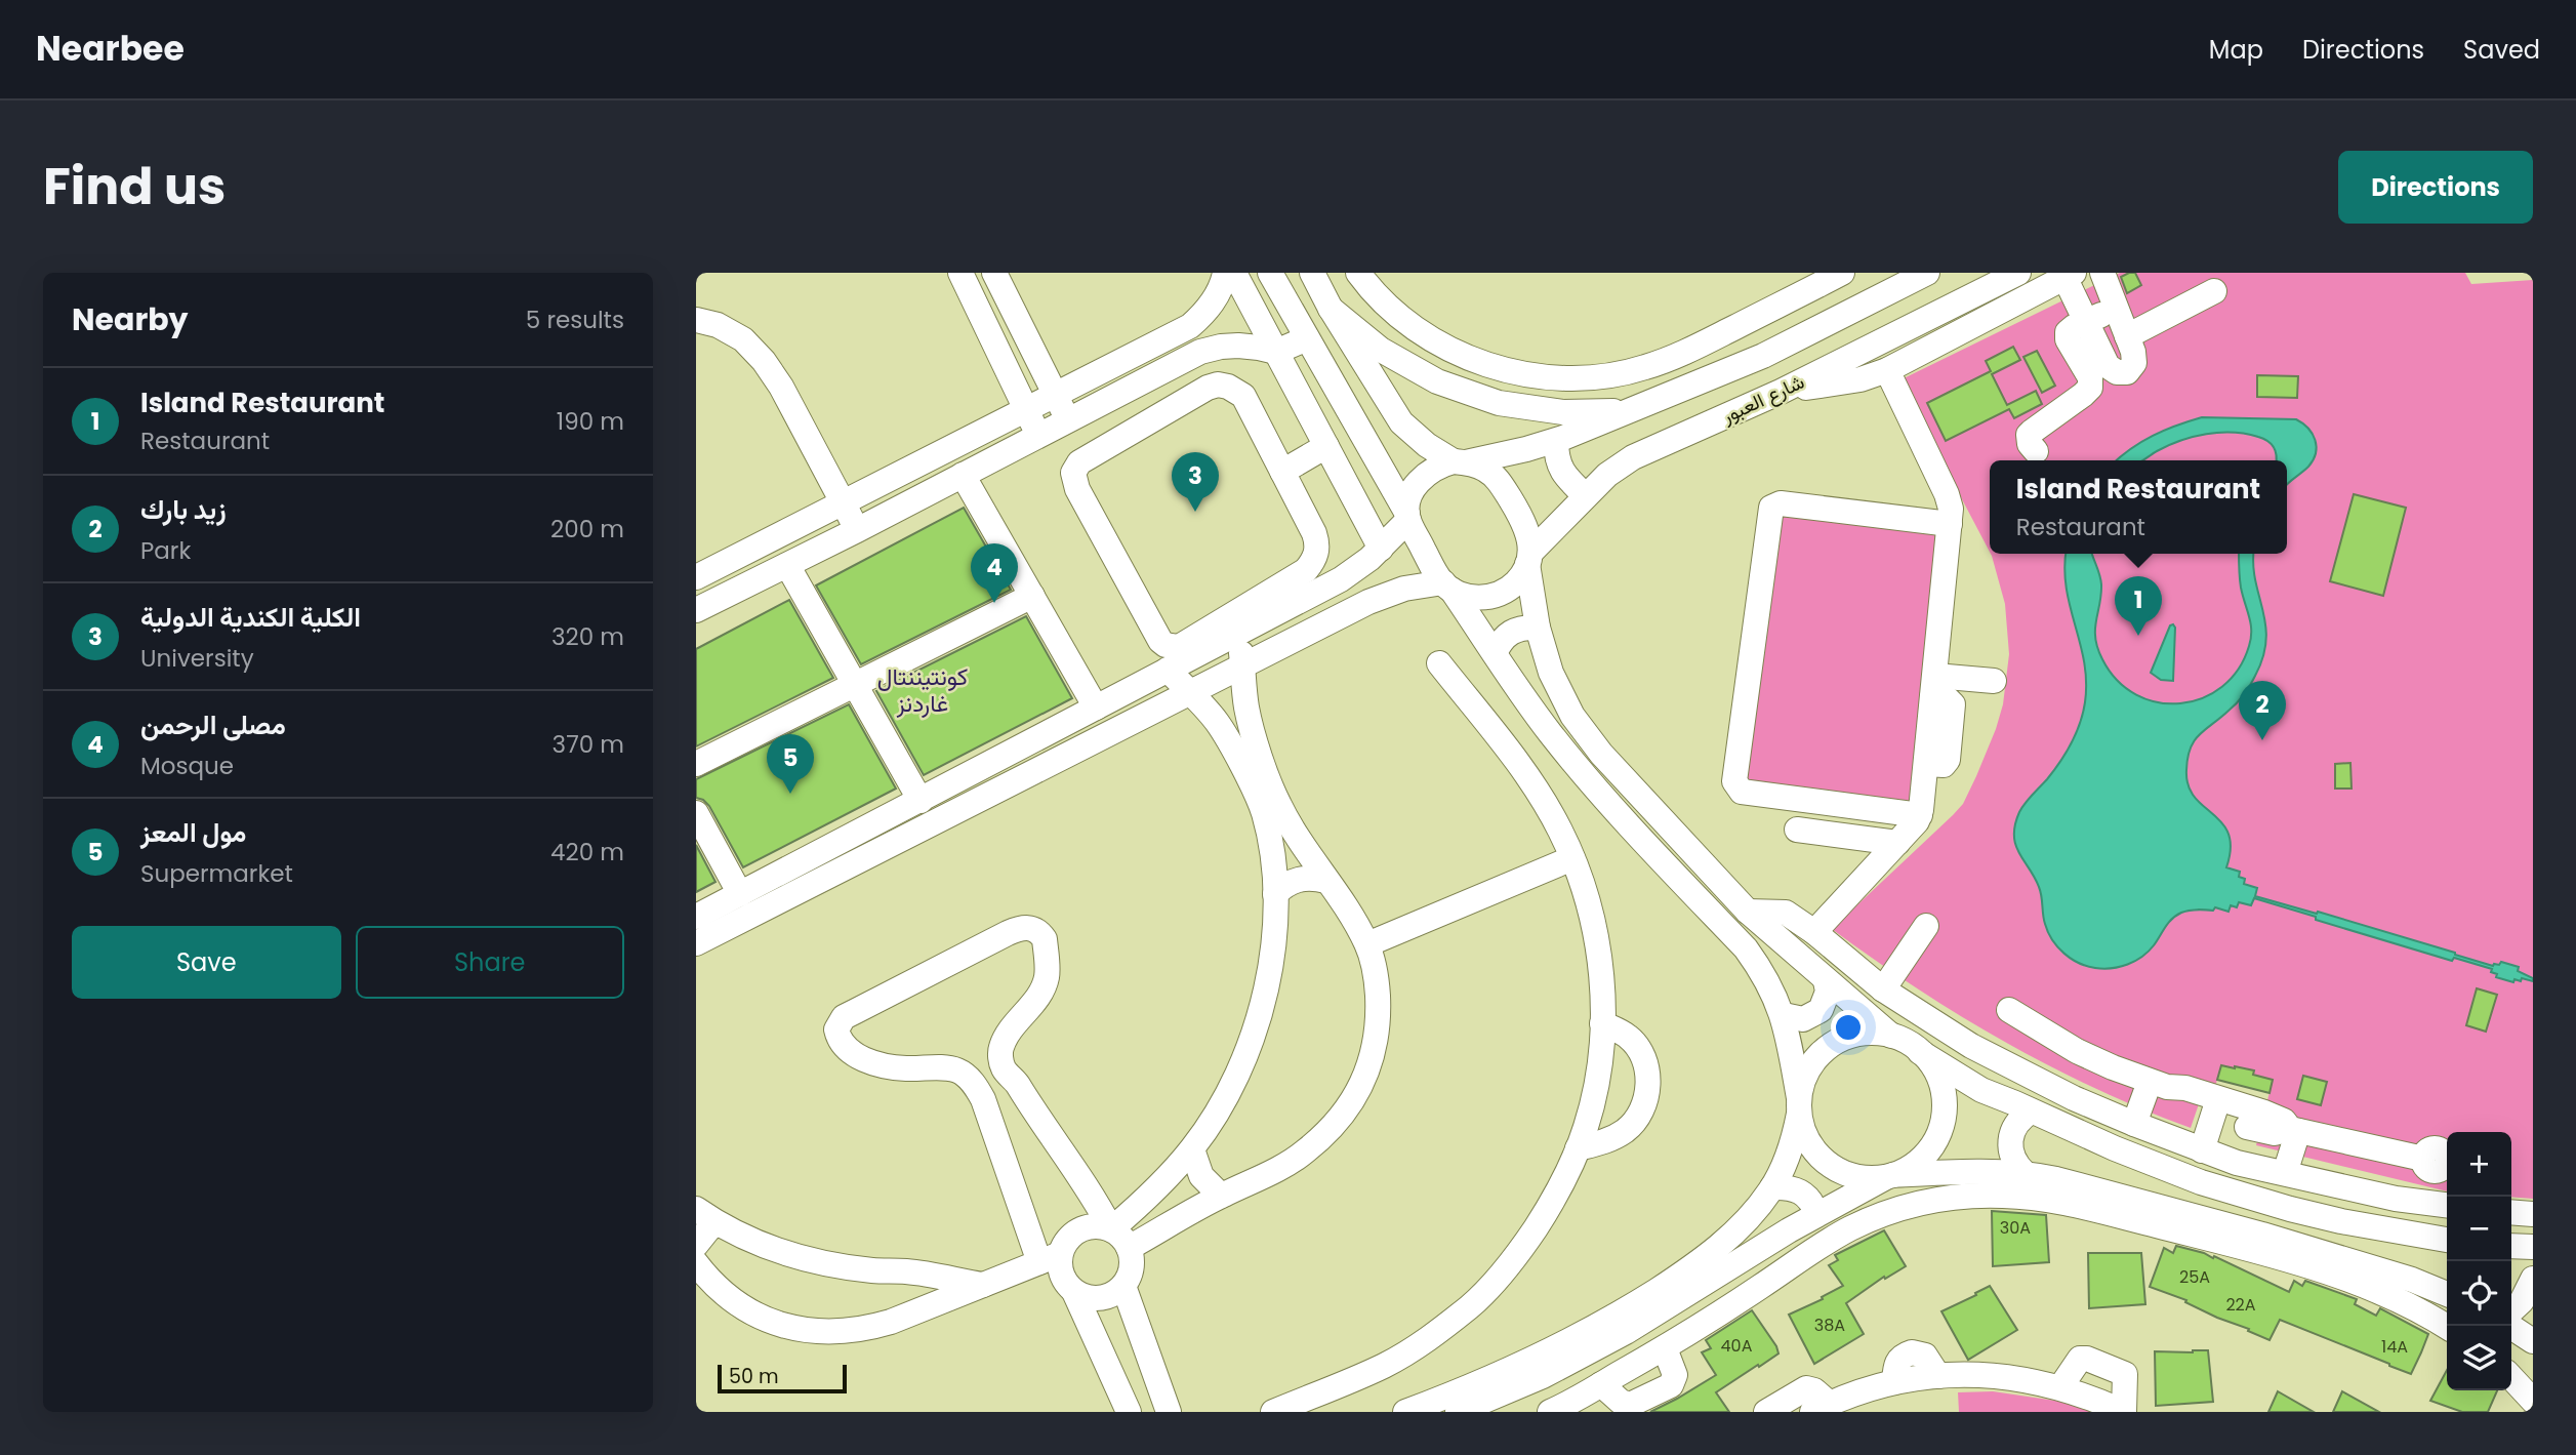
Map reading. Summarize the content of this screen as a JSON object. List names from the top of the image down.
{
  "streets": {
    "street": ["شارع العبور"]
  },
  "districts": ["كونتيننتال غاردنز"],
  "house_numbers": [
    "30A",
    "25A",
    "22A",
    "38A",
    "40A",
    "14A"
  ],
  "scale_bar": "50 m",
  "page": {
    "header": "Nearbee",
    "nav": ["Map", "Directions", "Saved"],
    "title": "Find us",
    "buttons": [
      "Directions",
      ["Save", "Share"]
    ],
    "heading": ["Nearby", "5 results"],
    "list": [
      {
        "mark": "1",
        "name": "Island Restaurant",
        "note": "Restaurant",
        "value": "190 m"
      },
      {
        "mark": "2",
        "name": "زيد بارك",
        "note": "Park",
        "value": "200 m"
      },
      {
        "mark": "3",
        "name": "الكلية الكندية الدولية",
        "note": "University",
        "value": "320 m"
      },
      {
        "mark": "4",
        "name": "مصلى الرحمن",
        "note": "Mosque",
        "value": "370 m"
      },
      {
        "mark": "5",
        "name": "مول المعز",
        "note": "Supermarket",
        "value": "420 m"
      }
    ],
    "pins": [
      "3",
      "4",
      "1",
      "2",
      "5"
    ],
    "popup": ["Island Restaurant", "Restaurant"],
    "map_buttons": ["+", "−"],
    "scale": "50 m"
  }
}
